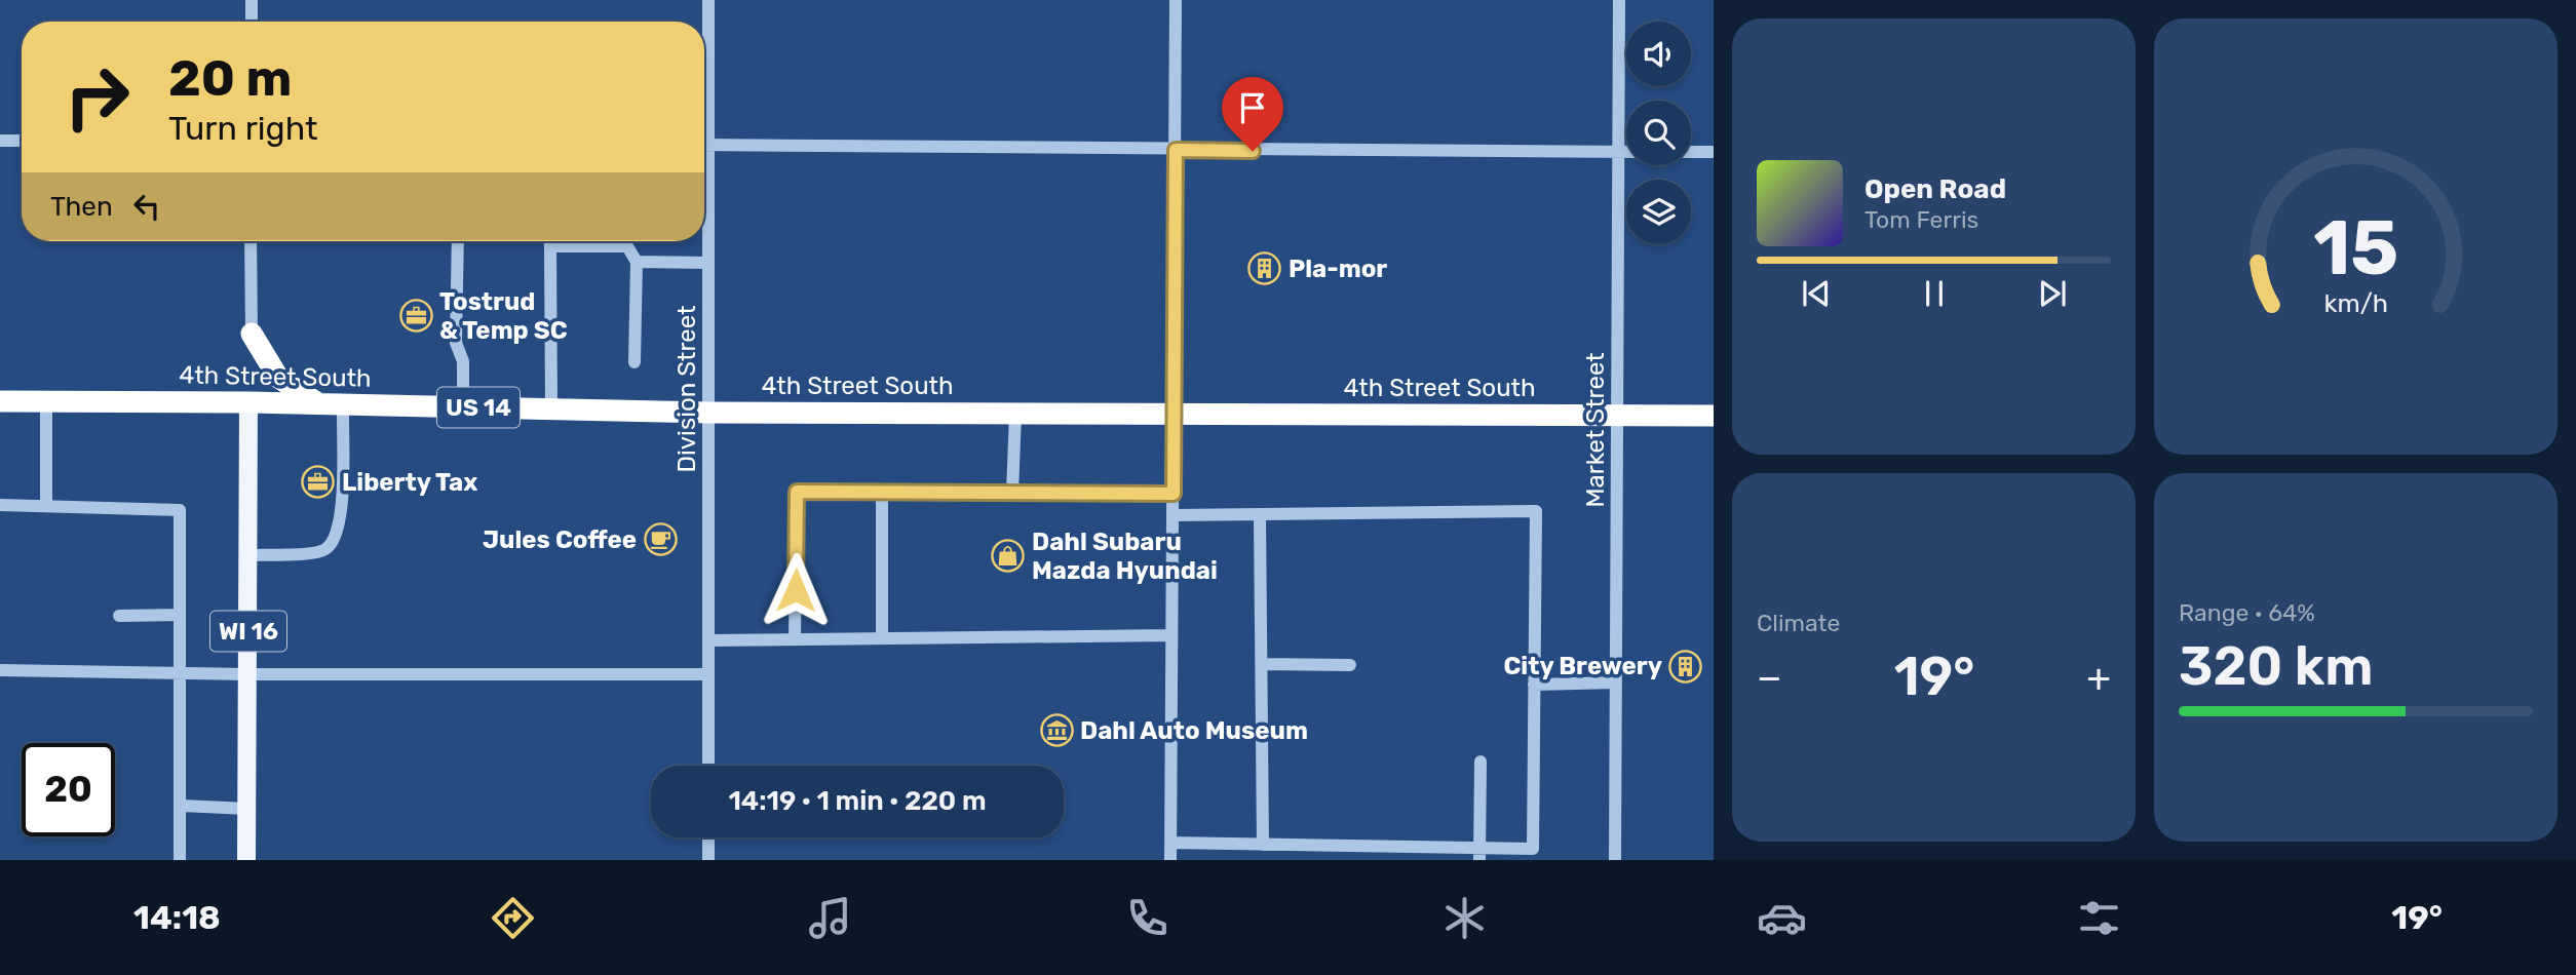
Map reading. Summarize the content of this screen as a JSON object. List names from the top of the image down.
{
  "streets": {
    "highway": ["4th Street South", "US 14"],
    "main road": ["WI 16"],
    "street": ["Division Street", "Market Street"]
  },
  "crossings": [
    ["4th Street South", "Division Street"],
    ["4th Street South", "Market Street"],
    ["4th Street South", "WI 16"]
  ],
  "places": {
    "building": ["Pla-mor", "City Brewery"],
    "office": ["Tostrud & Temp SC", "Liberty Tax"],
    "cafe": ["Jules Coffee"],
    "shop": ["Dahl Subaru Mazda Hyundai"],
    "museum": ["Dahl Auto Museum"]
  },
  "page": {
    "turn": ["20 m", "Turn right"],
    "song": ["Open Road", "Tom Ferris"],
    "then": "Then",
    "tile": [
      "Climate",
      ["Range · 64%", "320 km"]
    ],
    "heat": ["−", "19°", "+"],
    "limit": "20",
    "trip": "14:19 · 1 min · 220 m",
    "tabs": ["14:18", "19°"],
    "gauge": ["15", "km/h"]
  }
}
